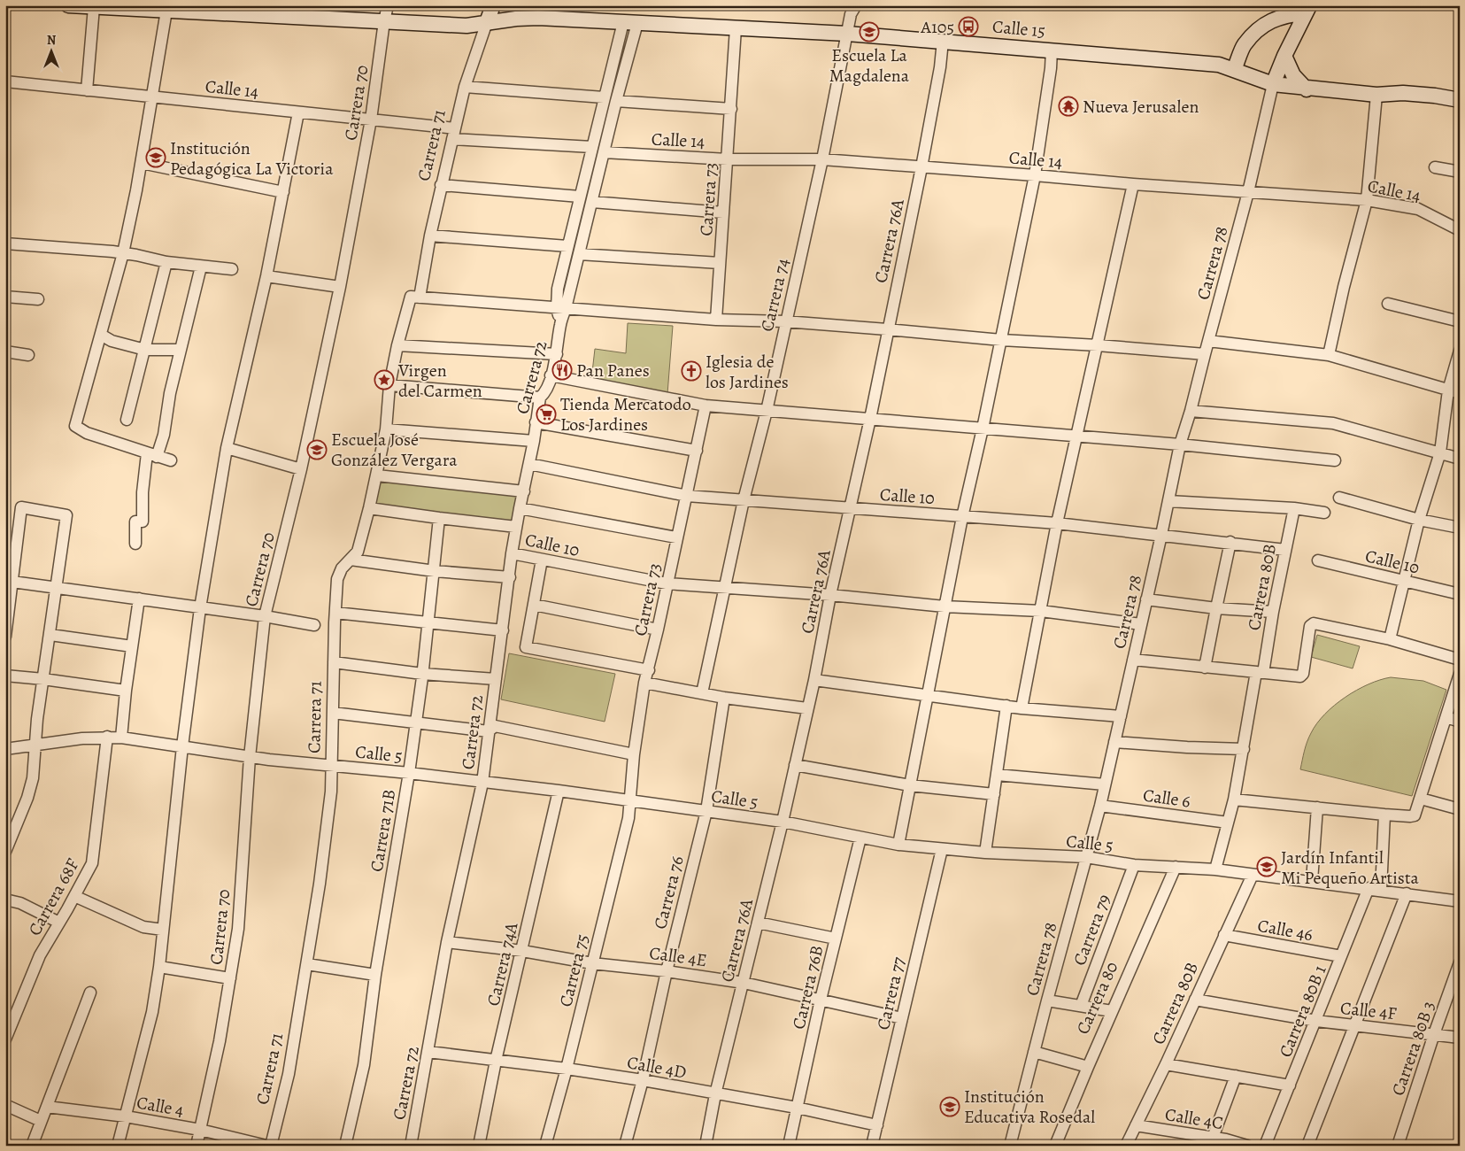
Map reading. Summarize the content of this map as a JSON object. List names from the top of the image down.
{
  "streets": {
    "street": [
      "Calle 15",
      "Calle 14",
      "Carrera 70",
      "Carrera 71",
      "Carrera 73",
      "Carrera 76A",
      "Carrera 78",
      "Carrera 74",
      "Carrera 72",
      "Calle 10",
      "Carrera 80B",
      "Calle 5",
      "Calle 6",
      "Carrera 71B",
      "Carrera 76",
      "Carrera 68F",
      "Carrera 79",
      "Calle 46",
      "Calle 4E",
      "Carrera 74A",
      "Carrera 75",
      "Carrera 76B",
      "Carrera 77",
      "Carrera 80",
      "Calle 4F",
      "Carrera 80B 1",
      "Carrera 80B 3",
      "Calle 4D",
      "Calle 4",
      "Calle 4C"
    ]
  },
  "crossings": [
    ["Calle 15", "Carrera 70"],
    ["Calle 15", "Carrera 71"],
    ["Calle 15", "Carrera 73"],
    ["Calle 15", "Carrera 76A"],
    ["Calle 15", "Carrera 78"],
    ["Calle 15", "Carrera 74"],
    ["Calle 15", "Carrera 72"],
    ["Calle 14", "Carrera 70"],
    ["Calle 14", "Carrera 71"],
    ["Calle 14", "Carrera 73"],
    ["Calle 14", "Carrera 76A"],
    ["Calle 14", "Carrera 78"],
    ["Calle 14", "Carrera 74"],
    ["Calle 14", "Carrera 72"],
    ["Carrera 70", "Calle 5"],
    ["Carrera 70", "Calle 4"],
    ["Carrera 71", "Calle 5"],
    ["Carrera 73", "Calle 10"],
    ["Carrera 73", "Calle 5"],
    ["Carrera 73", "Carrera 75"],
    ["Carrera 76A", "Calle 10"],
    ["Carrera 76A", "Calle 5"],
    ["Carrera 76A", "Calle 4E"],
    ["Carrera 76A", "Calle 4D"],
    ["Carrera 78", "Calle 10"],
    ["Carrera 78", "Calle 5"],
    ["Carrera 78", "Calle 6"],
    ["Carrera 74", "Calle 10"],
    ["Carrera 72", "Calle 10"],
    ["Carrera 72", "Calle 5"],
    ["Carrera 72", "Calle 4E"],
    ["Carrera 72", "Calle 4D"],
    ["Calle 10", "Carrera 80B"],
    ["Carrera 80B", "Calle 5"],
    ["Carrera 80B", "Calle 6"],
    ["Carrera 80B", "Calle 46"],
    ["Carrera 80B", "Calle 4F"],
    ["Carrera 80B", "Calle 4C"],
    ["Calle 5", "Carrera 71B"],
    ["Calle 5", "Carrera 76"],
    ["Calle 5", "Carrera 68F"],
    ["Calle 5", "Carrera 79"],
    ["Calle 5", "Carrera 74A"],
    ["Calle 5", "Carrera 75"],
    ["Calle 5", "Carrera 76B"],
    ["Calle 5", "Carrera 77"],
    ["Calle 5", "Carrera 80"],
    ["Calle 5", "Carrera 80B 1"],
    ["Carrera 76", "Calle 4E"],
    ["Carrera 76", "Calle 4D"],
    ["Calle 46", "Carrera 80B 1"],
    ["Calle 4E", "Carrera 74A"],
    ["Calle 4E", "Carrera 75"],
    ["Calle 4E", "Carrera 76B"],
    ["Calle 4E", "Carrera 77"],
    ["Carrera 74A", "Calle 4D"],
    ["Carrera 75", "Calle 4D"],
    ["Carrera 76B", "Calle 4D"],
    ["Carrera 77", "Calle 4D"],
    ["Calle 4F", "Carrera 80B 1"],
    ["Calle 4F", "Carrera 80B 3"]
  ],
  "places": {
    "bus stop": ["A105"],
    "school or university": [
      "Escuela La Magdalena",
      "Institución Pedagógica La Victoria",
      "Escuela José González Vergara",
      "Jardín Infantil Mi Pequeño Artista",
      "Institución Educativa Rosedal"
    ],
    "temple": ["Nueva Jerusalen"],
    "restaurant": ["Pan Panes"],
    "church": ["Iglesia de los Jardines"],
    "place": ["Virgen del Carmen"],
    "supermarket": ["Tienda Mercatodo Los Jardines"]
  },
  "north": "top"
}
